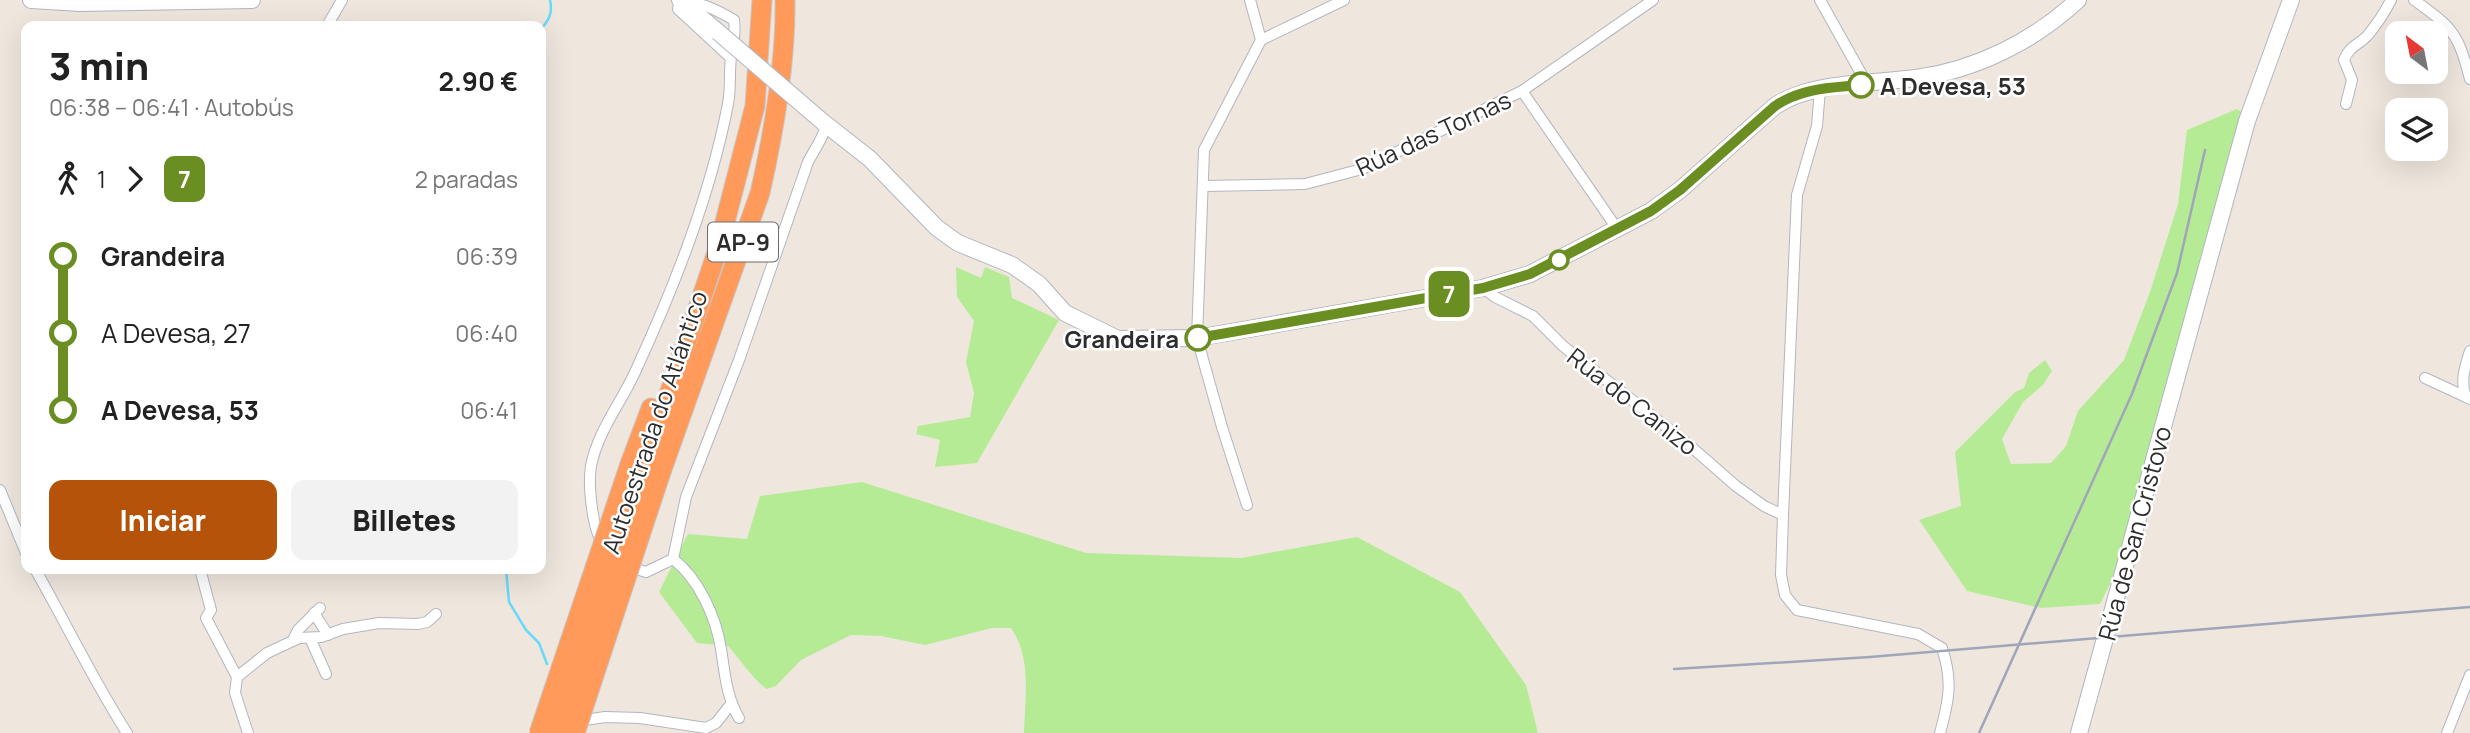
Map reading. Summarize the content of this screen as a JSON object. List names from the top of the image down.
{
  "streets": {
    "highway": ["AP-9", "Autoestrada do Atlántico"],
    "street": ["Rúa das Tornas", "Rúa do Canizo", "Rúa de San Cristovo"]
  },
  "places": ["A Devesa, 53", "Grandeira"],
  "lines": ["bus line 7"],
  "north": "top left",
  "page": {
    "on_map": "7",
    "heading": ["3 min", "06:38 – 06:41 · Autobús", "2.90 €"],
    "legs": ["1", "7", "2 paradas"],
    "list": [
      {
        "name": "Grandeira",
        "value": "06:39"
      },
      {
        "name": "A Devesa, 27",
        "value": "06:40"
      },
      {
        "name": "A Devesa, 53",
        "value": "06:41"
      }
    ],
    "buttons": ["Iniciar", "Billetes"]
  }
}
